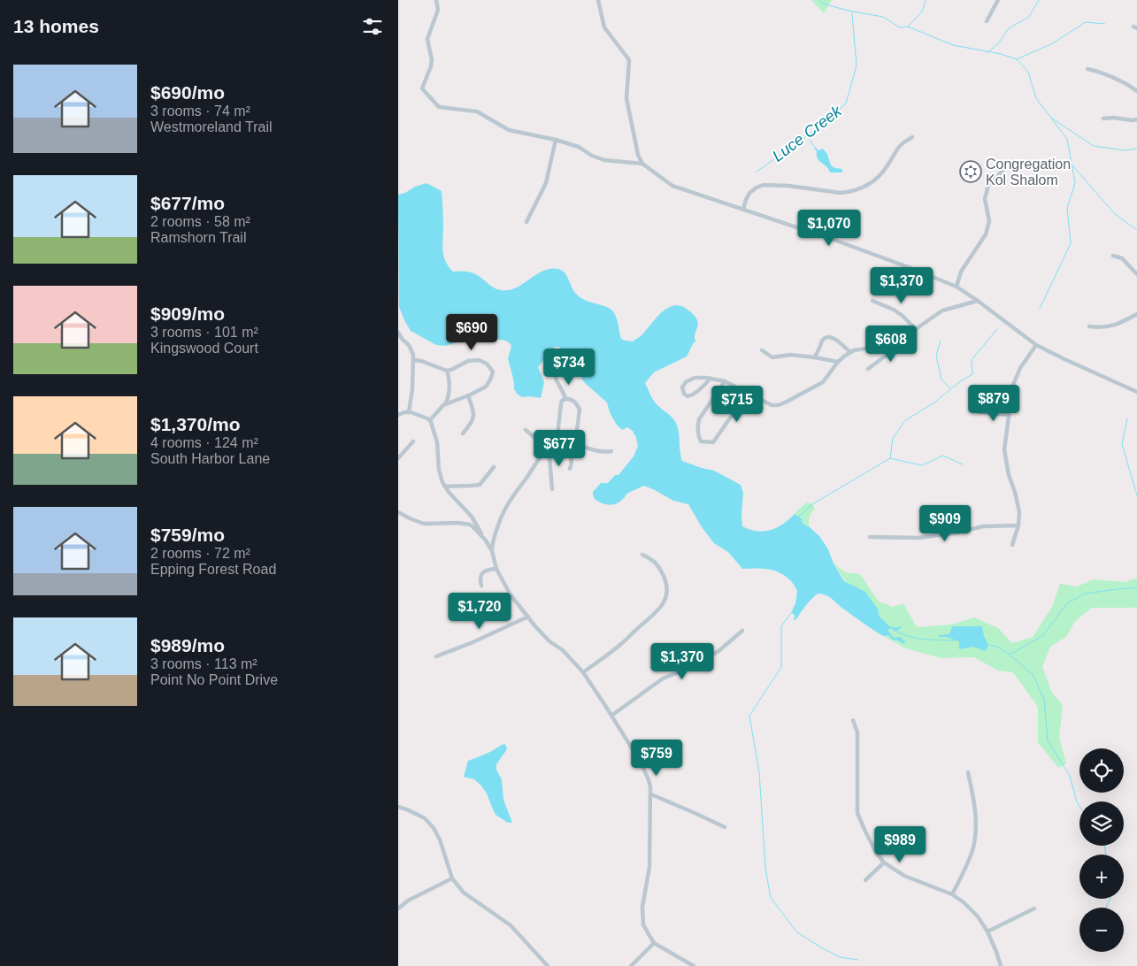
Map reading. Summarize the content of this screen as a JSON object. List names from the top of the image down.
{
  "water": ["Luce Creek"],
  "places": {
    "synagogue": ["Congregation Kol Shalom"]
  },
  "page": {
    "heading": "13 homes",
    "list": [
      {
        "name": "$690/mo",
        "note": "3 rooms · 74 m² · Westmoreland Trail"
      },
      {
        "name": "$677/mo",
        "note": "2 rooms · 58 m² · Ramshorn Trail"
      },
      {
        "name": "$909/mo",
        "note": "3 rooms · 101 m² · Kingswood Court"
      },
      {
        "name": "$1,370/mo",
        "note": "4 rooms · 124 m² · South Harbor Lane"
      },
      {
        "name": "$759/mo",
        "note": "2 rooms · 72 m² · Epping Forest Road"
      },
      {
        "name": "$989/mo",
        "note": "3 rooms · 113 m² · Point No Point Drive"
      }
    ],
    "price": [
      "$1,070",
      "$1,370",
      "$690",
      "$608",
      "$734",
      "$879",
      "$715",
      "$677",
      "$909",
      "$1,720",
      "$1,370",
      "$759",
      "$989"
    ],
    "map_buttons": ["+", "−"]
  }
}
